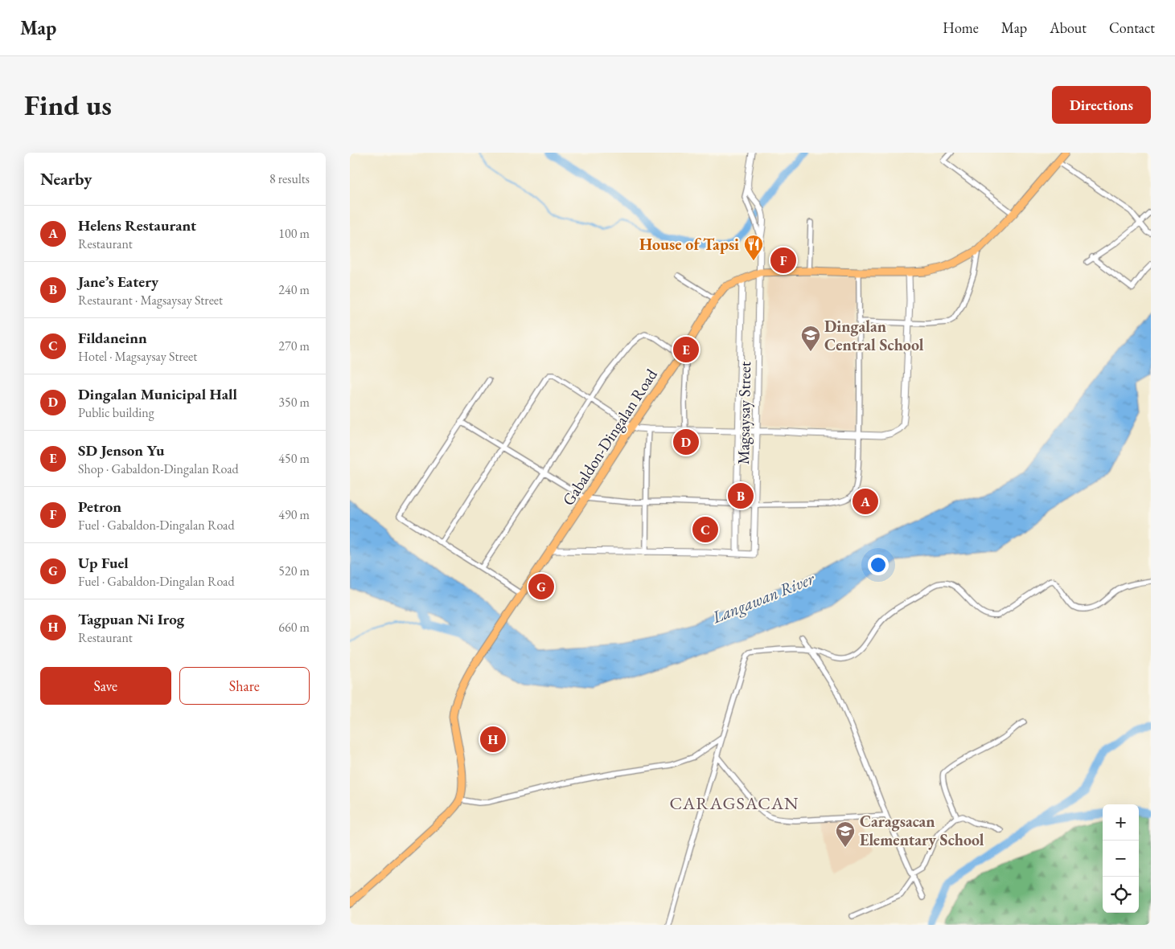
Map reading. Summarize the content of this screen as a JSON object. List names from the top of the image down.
{
  "streets": {
    "main road": ["Gabaldon-Dingalan Road"],
    "street": ["Magsaysay Street"]
  },
  "crossings": [
    ["Magsaysay Street", "Gabaldon-Dingalan Road"]
  ],
  "districts": ["CARAGSACAN"],
  "water": ["Langawan River"],
  "places": {
    "restaurant": ["House of Tapsi"],
    "school or university": ["Dingalan Central School", "Caragsacan Elementary School"]
  },
  "page": {
    "header": "Map",
    "nav": [
      "Home",
      "Map",
      "About",
      "Contact"
    ],
    "buttons": [
      "Directions",
      ["Save", "Share"]
    ],
    "title": "Find us",
    "heading": ["Nearby", "8 results"],
    "list": [
      {
        "mark": "A",
        "name": "Helens Restaurant",
        "note": "Restaurant",
        "value": "100 m"
      },
      {
        "mark": "B",
        "name": "Jane’s Eatery",
        "note": "Restaurant · Magsaysay Street",
        "value": "240 m"
      },
      {
        "mark": "C",
        "name": "Fildaneinn",
        "note": "Hotel · Magsaysay Street",
        "value": "270 m"
      },
      {
        "mark": "D",
        "name": "Dingalan Municipal Hall",
        "note": "Public building",
        "value": "350 m"
      },
      {
        "mark": "E",
        "name": "SD Jenson Yu",
        "note": "Shop · Gabaldon-Dingalan Road",
        "value": "450 m"
      },
      {
        "mark": "F",
        "name": "Petron",
        "note": "Fuel · Gabaldon-Dingalan Road",
        "value": "490 m"
      },
      {
        "mark": "G",
        "name": "Up Fuel",
        "note": "Fuel · Gabaldon-Dingalan Road",
        "value": "520 m"
      },
      {
        "mark": "H",
        "name": "Tagpuan Ni Irog",
        "note": "Restaurant",
        "value": "660 m"
      }
    ],
    "pins": [
      "F",
      "E",
      "D",
      "B",
      "A",
      "C",
      "G",
      "H"
    ],
    "map_buttons": ["+", "−"]
  }
}
